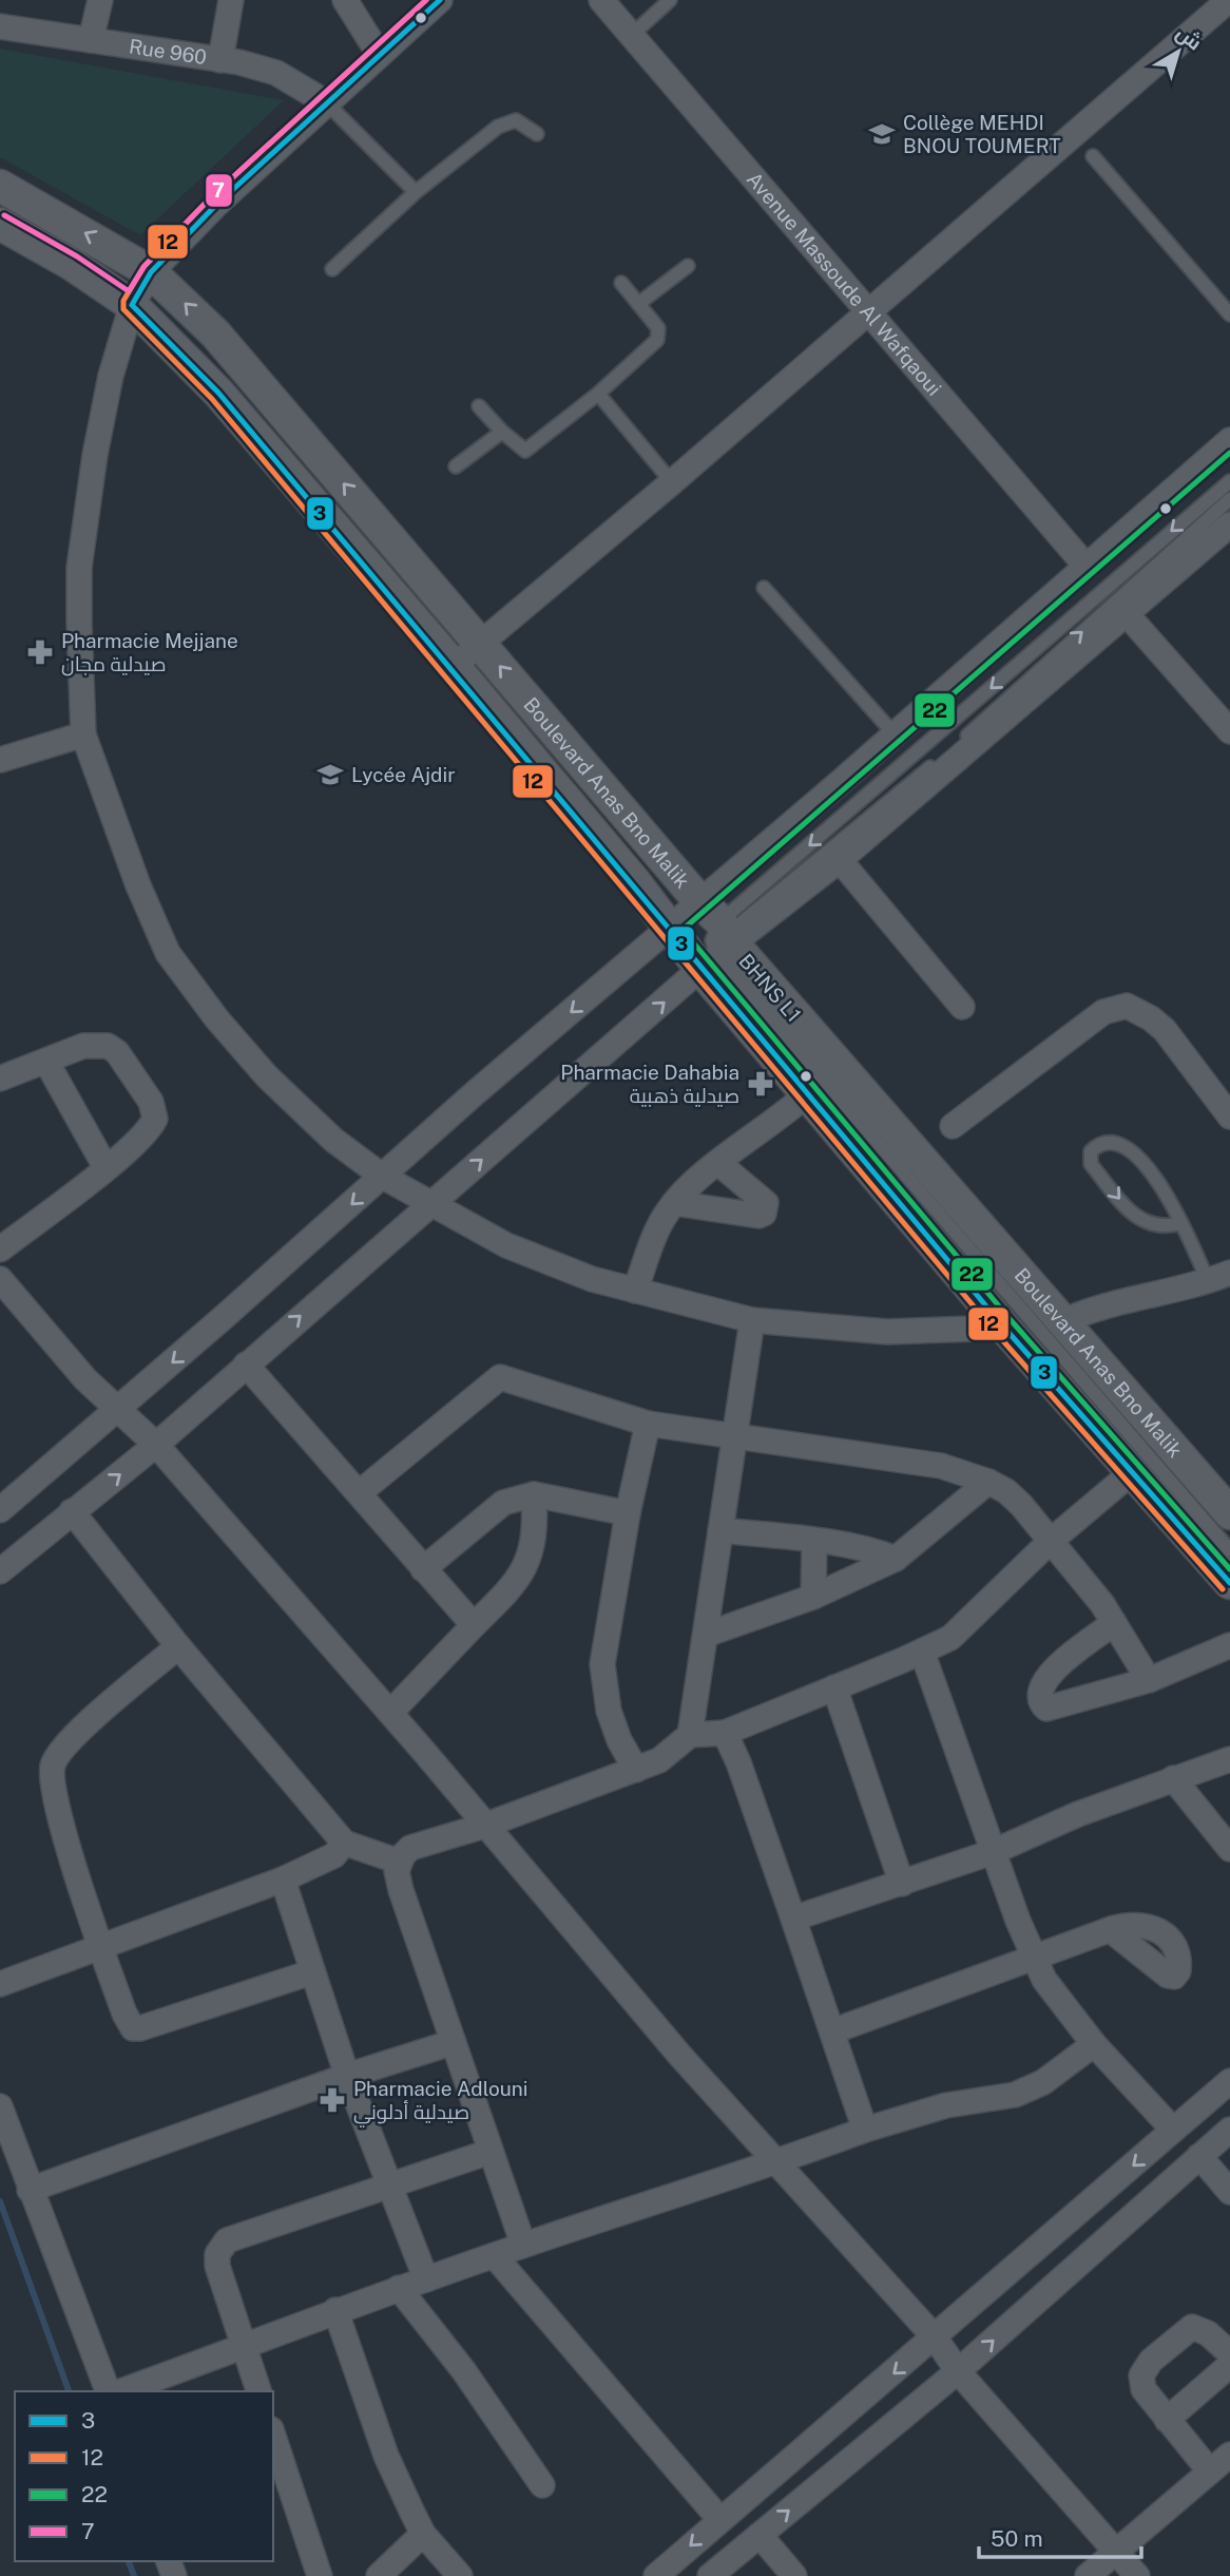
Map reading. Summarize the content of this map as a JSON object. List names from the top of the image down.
{
  "streets": {
    "street": ["Rue 960", "Avenue Massoude Al Wafqaoui", "Boulevard Anas Bno Malik"],
    "lane": ["BHNS L1"]
  },
  "crossings": [
    ["Boulevard Anas Bno Malik", "BHNS L1"]
  ],
  "places": {
    "school or university": ["Collège MEHDI BNOU TOUMERT", "Lycée Ajdir"],
    "pharmacy": ["Pharmacie Mejjane صيدلية مجان", "Pharmacie Dahabia صيدلية ذهبية", "Pharmacie Adlouni صيدلية أدلوني"]
  },
  "lines": [
    "transit line 3",
    "transit line 12",
    "transit line 7",
    "transit line 22"
  ],
  "legend": [
    "3",
    "12",
    "22",
    "7"
  ],
  "scale_bar": "50 m",
  "north": "top right"
}
